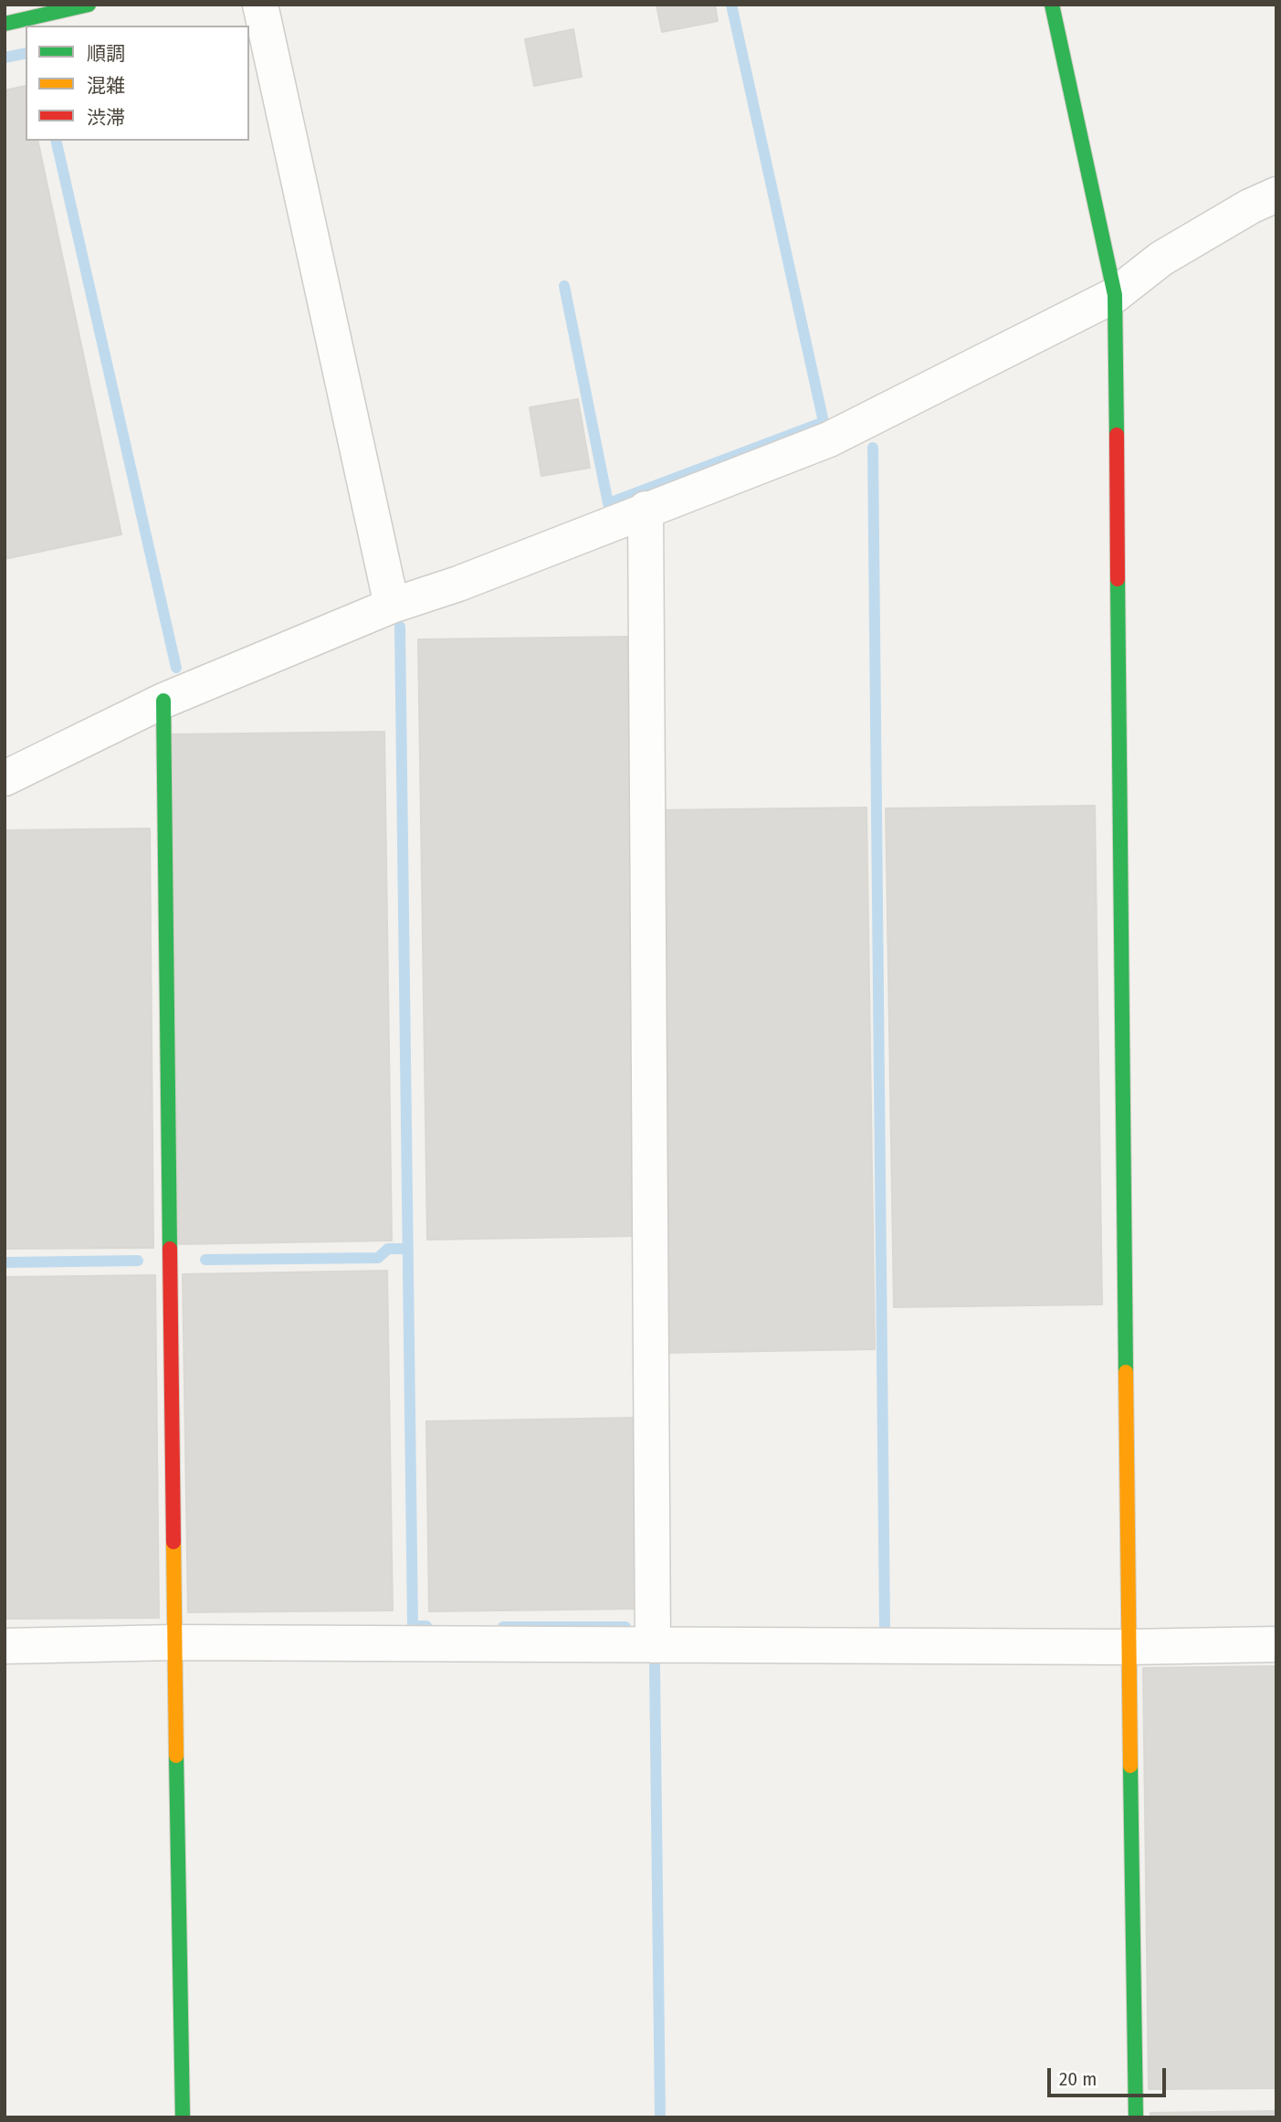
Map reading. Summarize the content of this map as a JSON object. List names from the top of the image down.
{
  "legend": ["順調", "混雑", "渋滞"],
  "scale_bar": "20 m"
}
